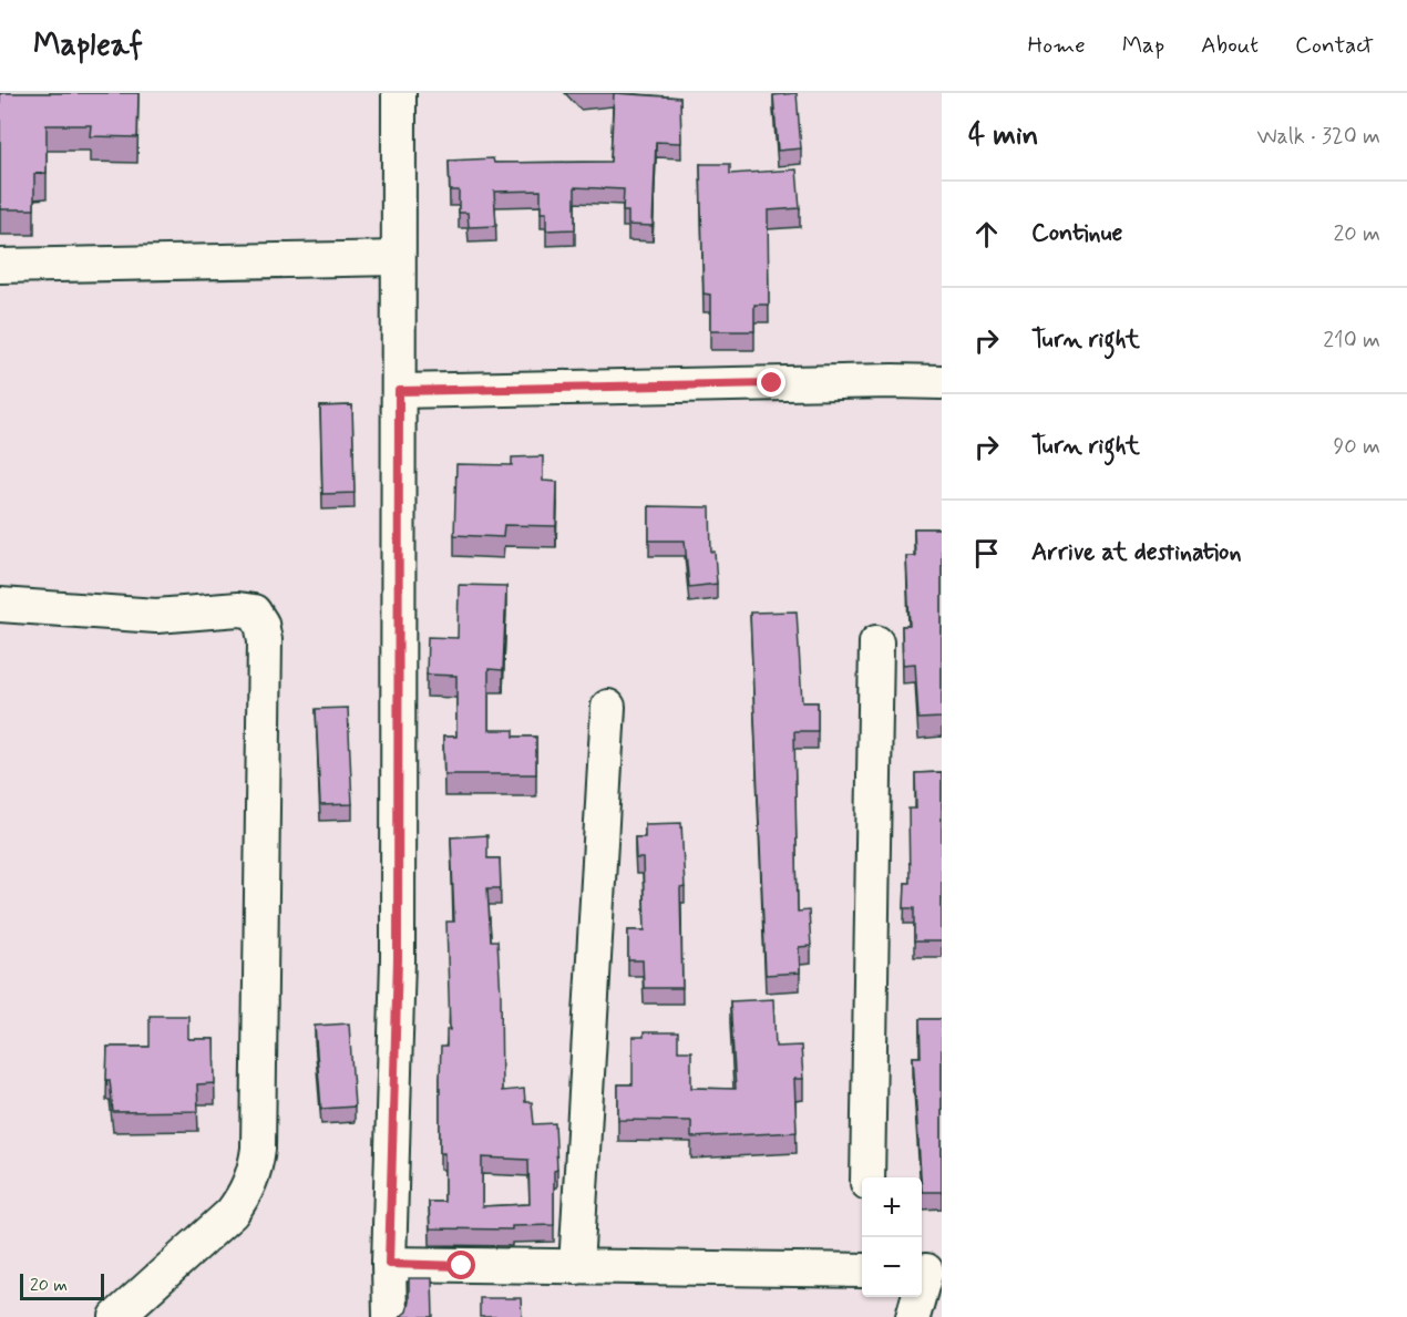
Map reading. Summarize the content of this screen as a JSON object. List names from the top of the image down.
{
  "scale_bar": "20 m",
  "page": {
    "header": "Mapleaf",
    "nav": [
      "Home",
      "Map",
      "About",
      "Contact"
    ],
    "heading": ["4 min", "Walk · 320 m"],
    "list": [
      ["Continue", "20 m"],
      ["Turn right", "210 m"],
      ["Turn right", "90 m"],
      "Arrive at destination"
    ],
    "map_buttons": ["+", "−"],
    "scale": "20 m"
  }
}
